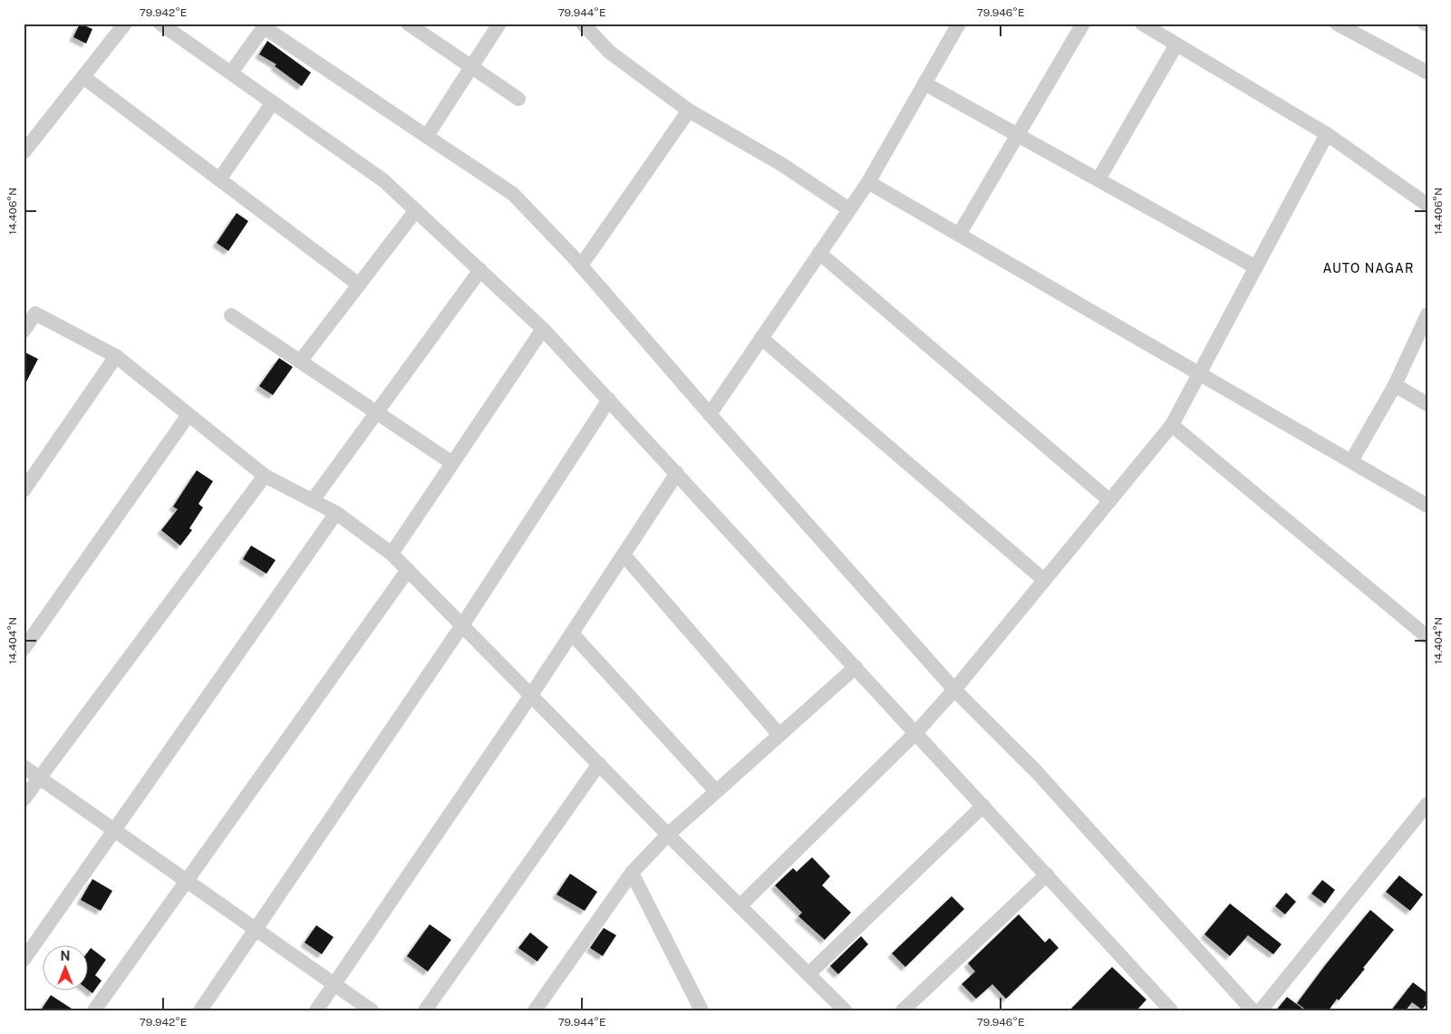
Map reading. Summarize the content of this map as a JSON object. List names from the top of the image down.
{
  "districts": ["AUTO NAGAR"],
  "north": "top",
  "coordinates": [
    "79.942°E",
    "79.944°E",
    "79.946°E",
    "14.406°N",
    "14.404°N"
  ]
}
